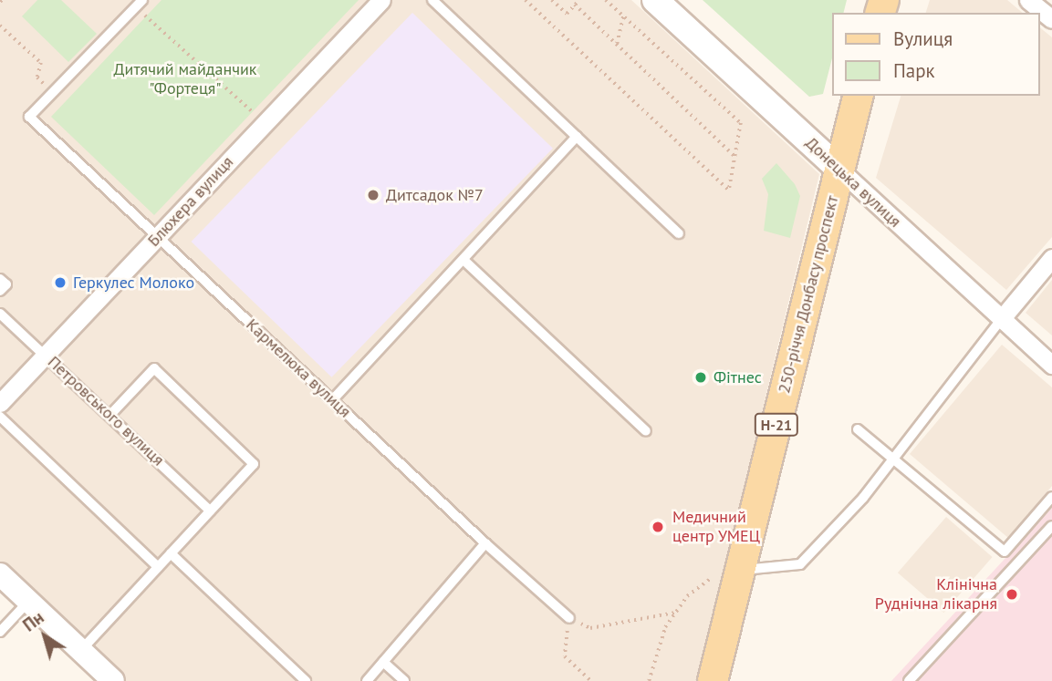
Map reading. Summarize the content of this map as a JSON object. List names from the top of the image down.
{
  "streets": {
    "main road": ["Донецька вулиця", "250-річчя Донбасу проспект", "Н-21"],
    "street": ["Блюхера вулиця"],
    "lane": ["Кармелюка вулиця", "Петровського вулиця"]
  },
  "crossings": [
    ["Донецька вулиця", "250-річчя Донбасу проспект"],
    ["Блюхера вулиця", "Кармелюка вулиця"],
    ["Блюхера вулиця", "Петровського вулиця"]
  ],
  "parks": ["Дитячий майданчик \"Фортеця\""],
  "places": [
    "Дитсадок №7",
    "Геркулес Молоко",
    "Фітнес",
    "Медичний центр УМЕЦ",
    "Клінічна Руднічна лікарня"
  ],
  "legend": ["Вулиця", "Парк"],
  "north": "top left"
}
